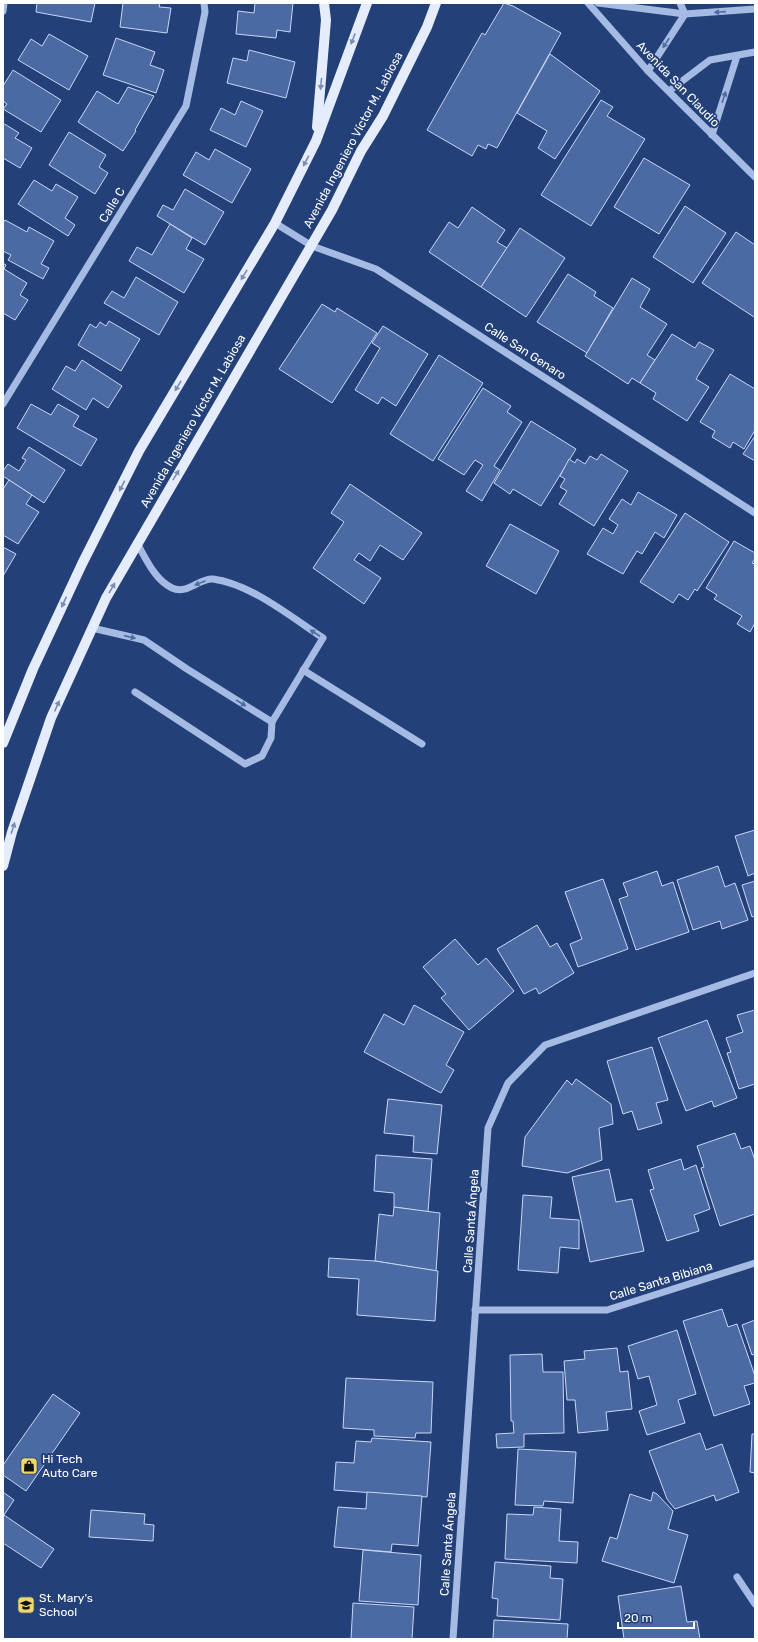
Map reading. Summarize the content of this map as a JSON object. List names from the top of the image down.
{
  "streets": {
    "main road": ["Avenida Ingeniero Víctor M. Labiosa"],
    "street": [
      "Avenida San Claudio",
      "Calle C",
      "Calle San Genaro",
      "Calle Santa Ángela",
      "Calle Santa Bibiana"
    ]
  },
  "crossings": [
    ["Avenida Ingeniero Víctor M. Labiosa", "Calle San Genaro"],
    ["Calle Santa Ángela", "Calle Santa Bibiana"]
  ],
  "places": {
    "shop": ["Hi Tech Auto Care"],
    "school or university": ["St. Mary's School"]
  },
  "scale_bar": "20 m"
}
